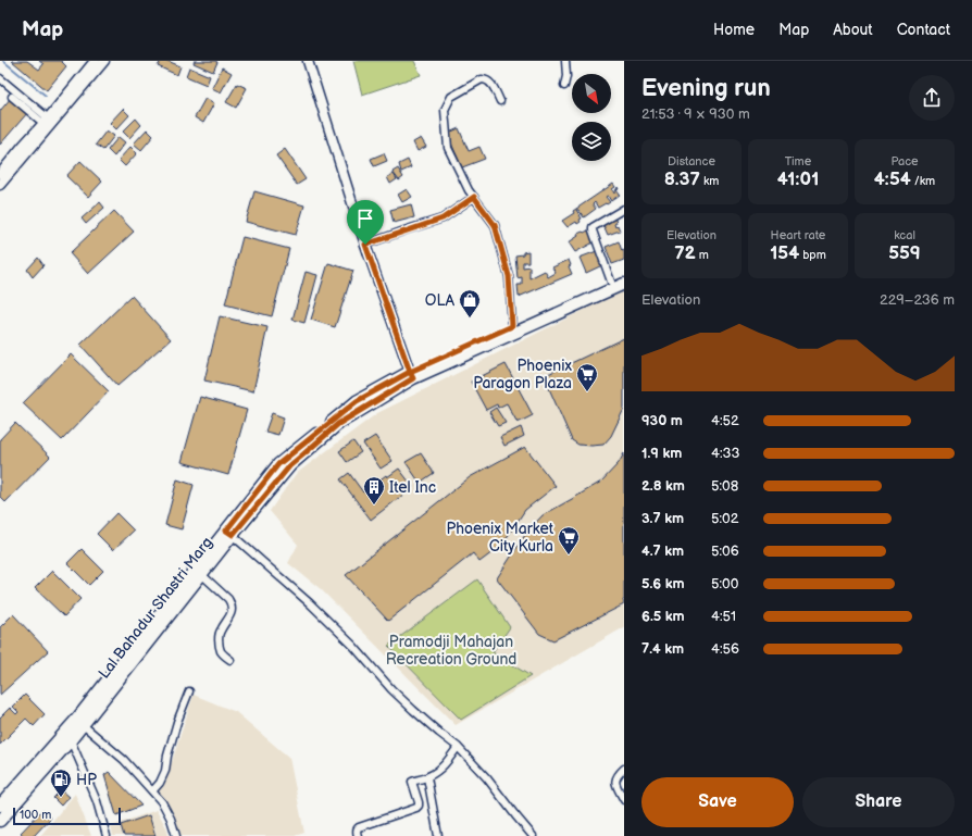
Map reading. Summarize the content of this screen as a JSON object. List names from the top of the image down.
{
  "streets": {
    "main road": ["Lal Bahadur Shastri Marg"]
  },
  "parks": ["Pramodji Mahajan Recreation Ground"],
  "places": {
    "shop": ["OLA"],
    "supermarket": ["Phoenix Paragon Plaza", "Phoenix Market City Kurla"],
    "building": ["Itel Inc"],
    "fuel station": ["HP"]
  },
  "scale_bar": "100 m",
  "north": "bottom right",
  "page": {
    "header": "Map",
    "nav": [
      "Home",
      "Map",
      "About",
      "Contact"
    ],
    "heading": ["Evening run", "21:53 · 9 × 930 m"],
    "stats": [
      ["Distance", "8.37 km"],
      ["Time", "41:01"],
      ["Pace", "4:54 /km"],
      ["Elevation", "72 m"],
      ["Heart rate", "154 bpm"],
      ["kcal", "559"]
    ],
    "chart": ["Elevation", "229–236 m"],
    "list": [
      {
        "name": "930 m",
        "note": "4:52"
      },
      {
        "name": "1.9 km",
        "note": "4:33"
      },
      {
        "name": "2.8 km",
        "note": "5:08"
      },
      {
        "name": "3.7 km",
        "note": "5:02"
      },
      {
        "name": "4.7 km",
        "note": "5:06"
      },
      {
        "name": "5.6 km",
        "note": "5:00"
      },
      {
        "name": "6.5 km",
        "note": "4:51"
      },
      {
        "name": "7.4 km",
        "note": "4:56"
      }
    ],
    "buttons": ["Save", "Share"],
    "scale": "100 m"
  }
}
